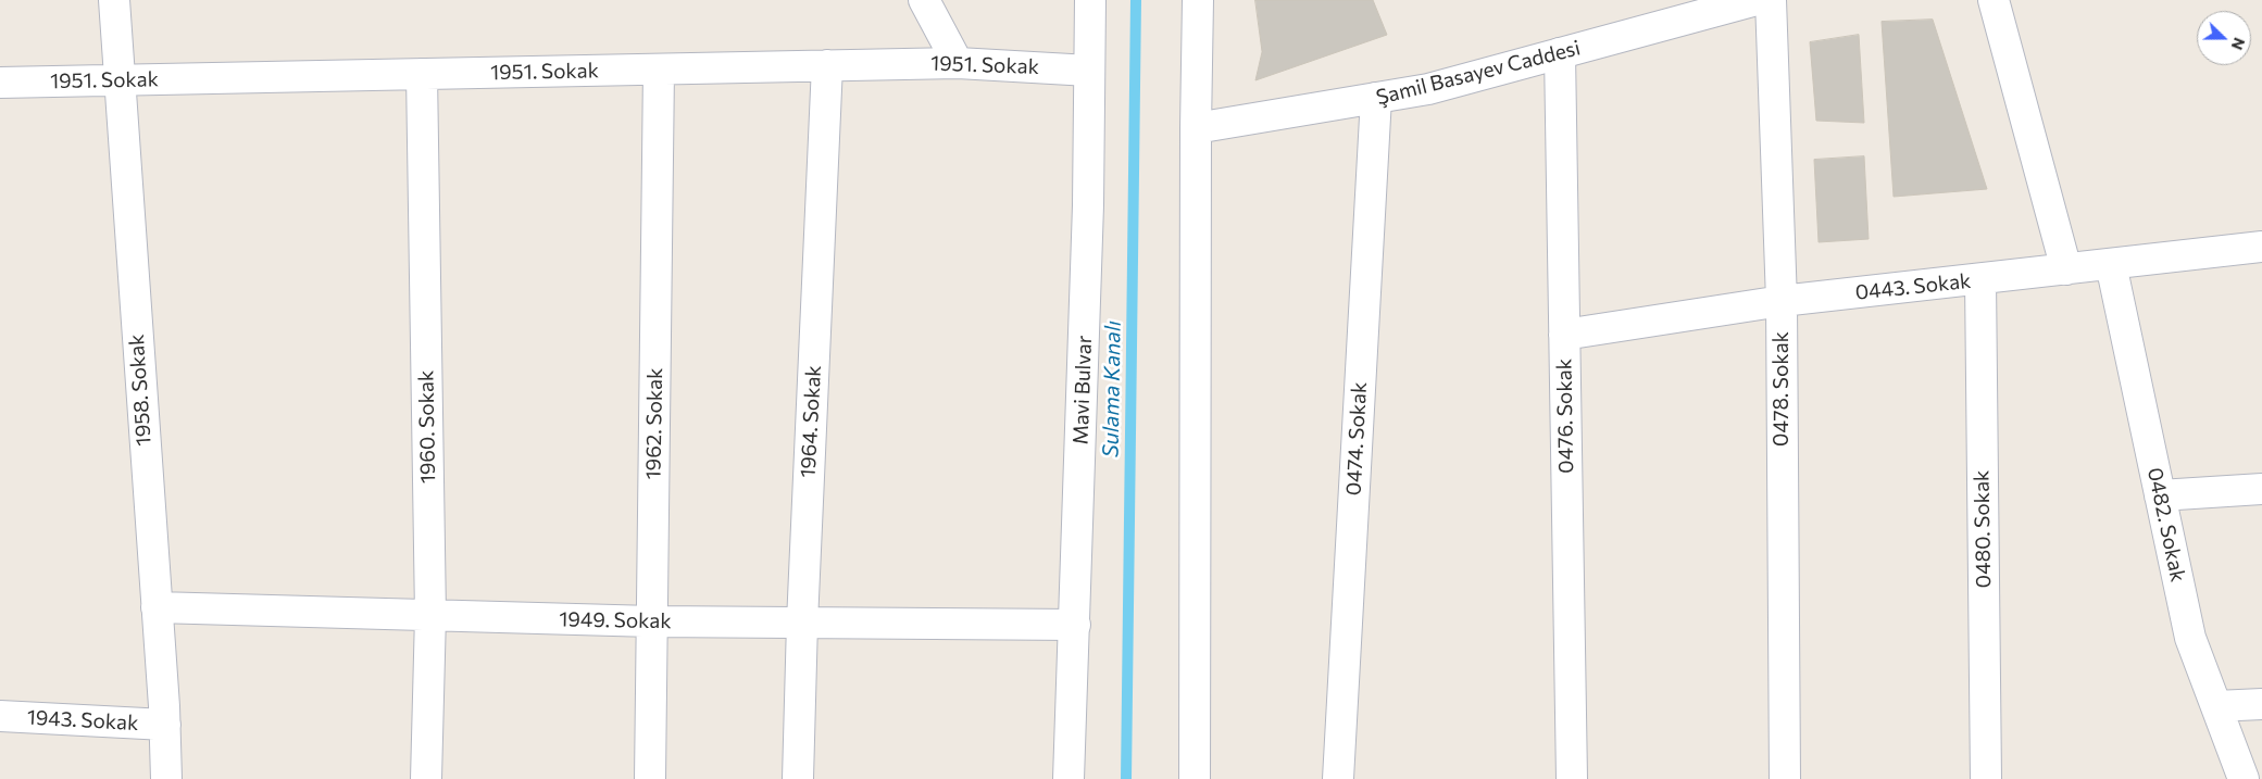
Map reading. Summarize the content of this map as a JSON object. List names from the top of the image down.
{
  "streets": {
    "street": [
      "1951. Sokak",
      "Şamil Basayev Caddesi",
      "0443. Sokak",
      "0478. Sokak",
      "1958. Sokak",
      "Mavi Bulvar",
      "0476. Sokak",
      "1964. Sokak",
      "1962. Sokak",
      "1960. Sokak",
      "0474. Sokak",
      "0482. Sokak",
      "0480. Sokak",
      "1949. Sokak",
      "1943. Sokak"
    ]
  },
  "crossings": [
    ["1951. Sokak", "1958. Sokak"],
    ["1951. Sokak", "Mavi Bulvar"],
    ["1951. Sokak", "1964. Sokak"],
    ["1951. Sokak", "1962. Sokak"],
    ["1951. Sokak", "1960. Sokak"],
    ["Şamil Basayev Caddesi", "0476. Sokak"],
    ["Şamil Basayev Caddesi", "0474. Sokak"],
    ["0443. Sokak", "0478. Sokak"],
    ["0443. Sokak", "0476. Sokak"],
    ["0443. Sokak", "0482. Sokak"],
    ["0443. Sokak", "0480. Sokak"],
    ["1958. Sokak", "1949. Sokak"],
    ["1958. Sokak", "1943. Sokak"],
    ["Mavi Bulvar", "1949. Sokak"],
    ["1964. Sokak", "1949. Sokak"],
    ["1962. Sokak", "1949. Sokak"],
    ["1960. Sokak", "1949. Sokak"]
  ],
  "water": ["Sulama Kanalı"],
  "north": "right"
}
